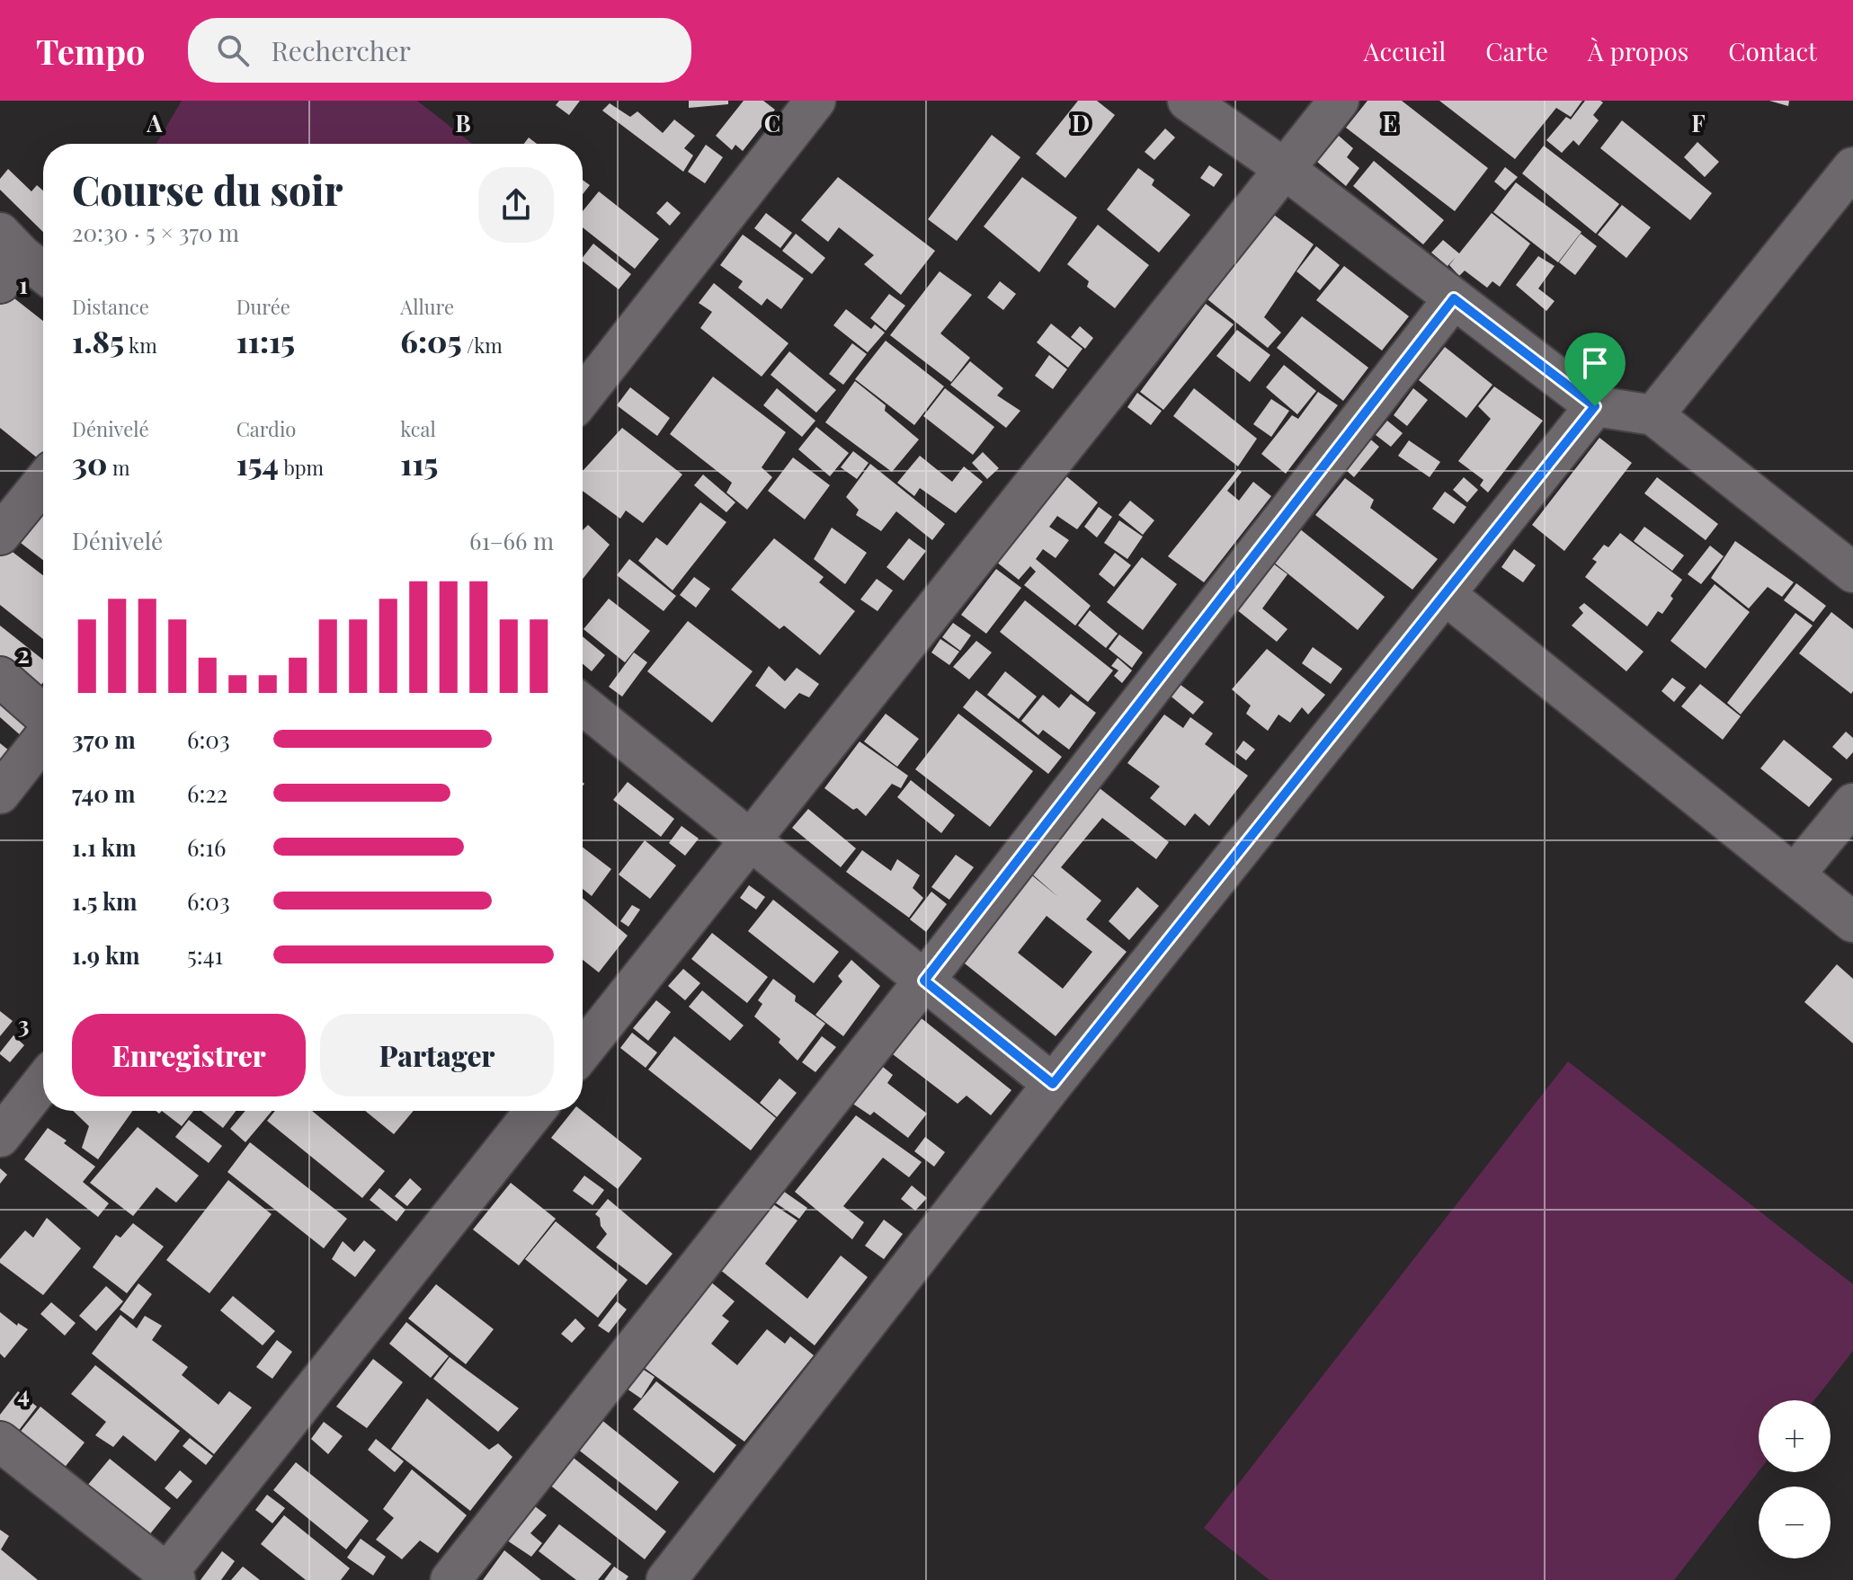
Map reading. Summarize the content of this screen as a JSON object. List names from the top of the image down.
{
  "page": {
    "header": "Tempo",
    "search": "Rechercher",
    "nav": [
      "Accueil",
      "Carte",
      "À propos",
      "Contact"
    ],
    "heading": ["Course du soir", "20:30 · 5 × 370 m"],
    "stats": [
      ["Distance", "1.85 km"],
      ["Durée", "11:15"],
      ["Allure", "6:05 /km"],
      ["Dénivelé", "30 m"],
      ["Cardio", "154 bpm"],
      ["kcal", "115"]
    ],
    "chart": ["Dénivelé", "61–66 m"],
    "list": [
      {
        "name": "370 m",
        "note": "6:03"
      },
      {
        "name": "740 m",
        "note": "6:22"
      },
      {
        "name": "1.1 km",
        "note": "6:16"
      },
      {
        "name": "1.5 km",
        "note": "6:03"
      },
      {
        "name": "1.9 km",
        "note": "5:41"
      }
    ],
    "buttons": ["Enregistrer", "Partager"],
    "map_buttons": ["+", "−"]
  },
  "grid": {
    "columns": [
      "A",
      "B",
      "C",
      "D",
      "E",
      "F"
    ],
    "rows": [
      "1",
      "2",
      "3",
      "4"
    ]
  }
}
